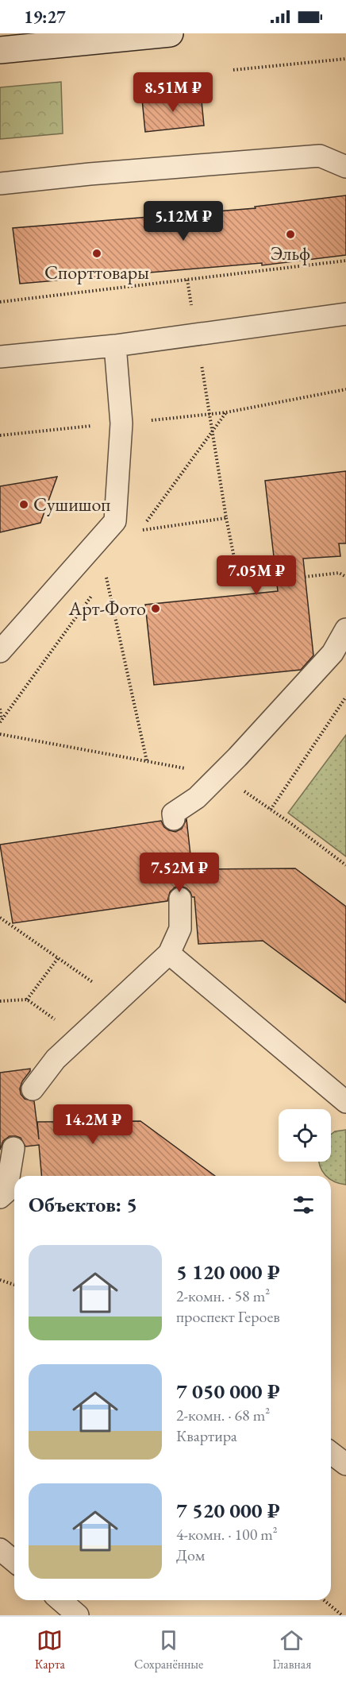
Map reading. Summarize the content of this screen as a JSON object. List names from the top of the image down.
{
  "places": [
    "Эльф",
    "Спорттовары",
    "Сушишоп",
    "Арт-Фото"
  ],
  "page": {
    "status": "19:27",
    "price": [
      "8.51M ₽",
      "5.12M ₽",
      "7.05M ₽",
      "7.52M ₽",
      "14.2M ₽"
    ],
    "heading": "Объектов: 5",
    "list": [
      {
        "name": "5 120 000 ₽",
        "note": "2-комн. · 58 m² · проспект Героев"
      },
      {
        "name": "7 050 000 ₽",
        "note": "2-комн. · 68 m² · Квартира"
      },
      {
        "name": "7 520 000 ₽",
        "note": "4-комн. · 100 m² · Дом"
      }
    ],
    "tabs": ["Карта", "Сохранённые", "Главная"]
  }
}
